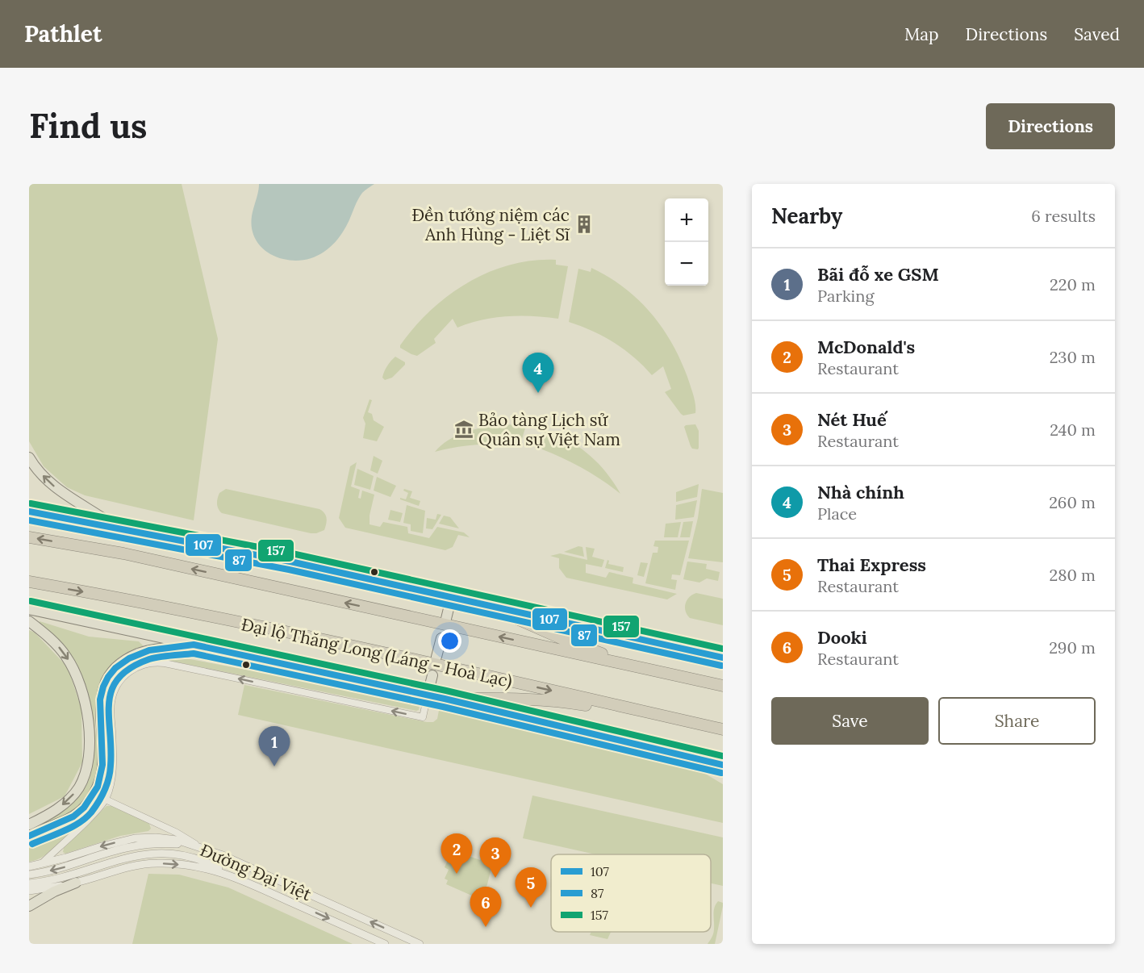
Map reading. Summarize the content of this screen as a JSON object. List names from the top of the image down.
{
  "streets": {
    "highway": ["Đại lộ Thăng Long (Láng - Hoà Lạc)"],
    "street": ["Đường Đại Việt"]
  },
  "places": {
    "building": ["Đền tưởng niệm các Anh Hùng - Liệt Sĩ"],
    "museum": ["Bảo tàng Lịch sử Quân sự Việt Nam"]
  },
  "lines": ["transit line 157", "transit line 107", "transit line 87"],
  "legend": ["107", "87", "157"],
  "page": {
    "header": "Pathlet",
    "nav": ["Map", "Directions", "Saved"],
    "buttons": [
      "Directions",
      ["Save", "Share"]
    ],
    "title": "Find us",
    "heading": ["Nearby", "6 results"],
    "map_buttons": ["+", "−"],
    "list": [
      {
        "mark": "1",
        "name": "Bãi đỗ xe GSM",
        "note": "Parking",
        "value": "220 m"
      },
      {
        "mark": "2",
        "name": "McDonald's",
        "note": "Restaurant",
        "value": "230 m"
      },
      {
        "mark": "3",
        "name": "Nét Huế",
        "note": "Restaurant",
        "value": "240 m"
      },
      {
        "mark": "4",
        "name": "Nhà chính",
        "note": "Place",
        "value": "260 m"
      },
      {
        "mark": "5",
        "name": "Thai Express",
        "note": "Restaurant",
        "value": "280 m"
      },
      {
        "mark": "6",
        "name": "Dooki",
        "note": "Restaurant",
        "value": "290 m"
      }
    ],
    "pins": [
      "4",
      "1",
      "2",
      "3",
      "5",
      "6"
    ]
  }
}
